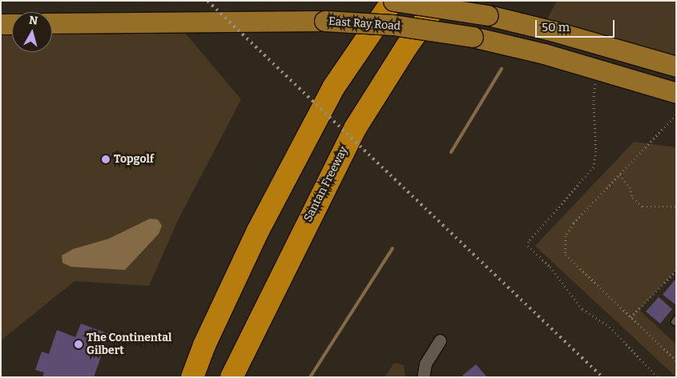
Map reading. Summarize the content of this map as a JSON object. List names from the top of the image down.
{
  "streets": {
    "highway": ["Santan Freeway"],
    "main road": ["East Ray Road"]
  },
  "places": ["Topgolf", "The Continental Gilbert"],
  "scale_bar": "50 m",
  "north": "top"
}
